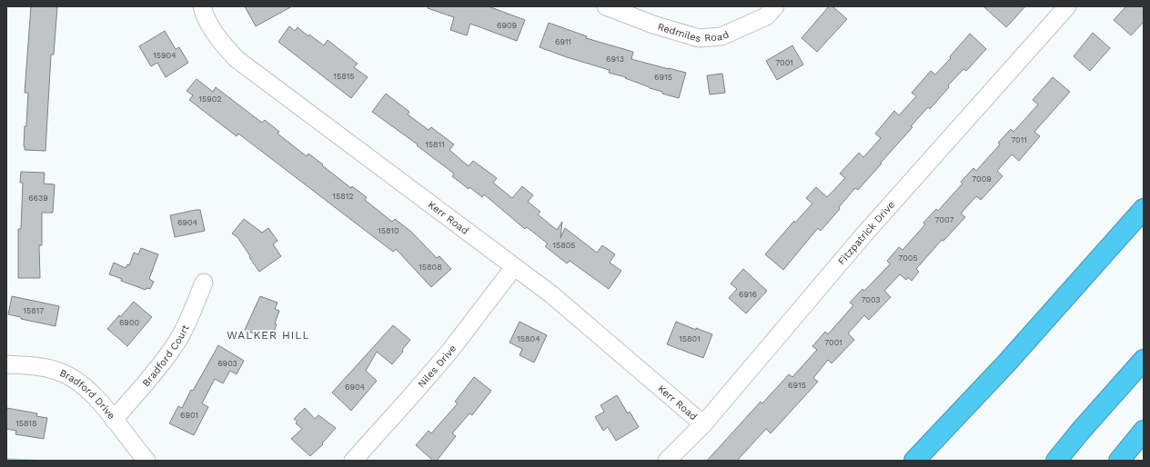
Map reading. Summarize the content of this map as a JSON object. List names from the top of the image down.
{
  "streets": {
    "street": [
      "Redmiles Road",
      "Kerr Road",
      "Fitzpatrick Drive",
      "Bradford Court",
      "Niles Drive",
      "Bradford Drive"
    ]
  },
  "crossings": [
    ["Kerr Road", "Fitzpatrick Drive"],
    ["Kerr Road", "Niles Drive"],
    ["Bradford Court", "Bradford Drive"]
  ],
  "districts": ["WALKER HILL"],
  "house_numbers": [
    "6909",
    "6911",
    "15904",
    "6913",
    "7001",
    "15815",
    "6915",
    "15902",
    "7011",
    "15811",
    "7009",
    "15812",
    "6639",
    "7007",
    "6904",
    "15810",
    "15805",
    "7005",
    "15808",
    "6916",
    "7003",
    "15817",
    "6900",
    "15804",
    "15801",
    "7001",
    "6903",
    "6915",
    "6904",
    "6901",
    "15818"
  ]
}
